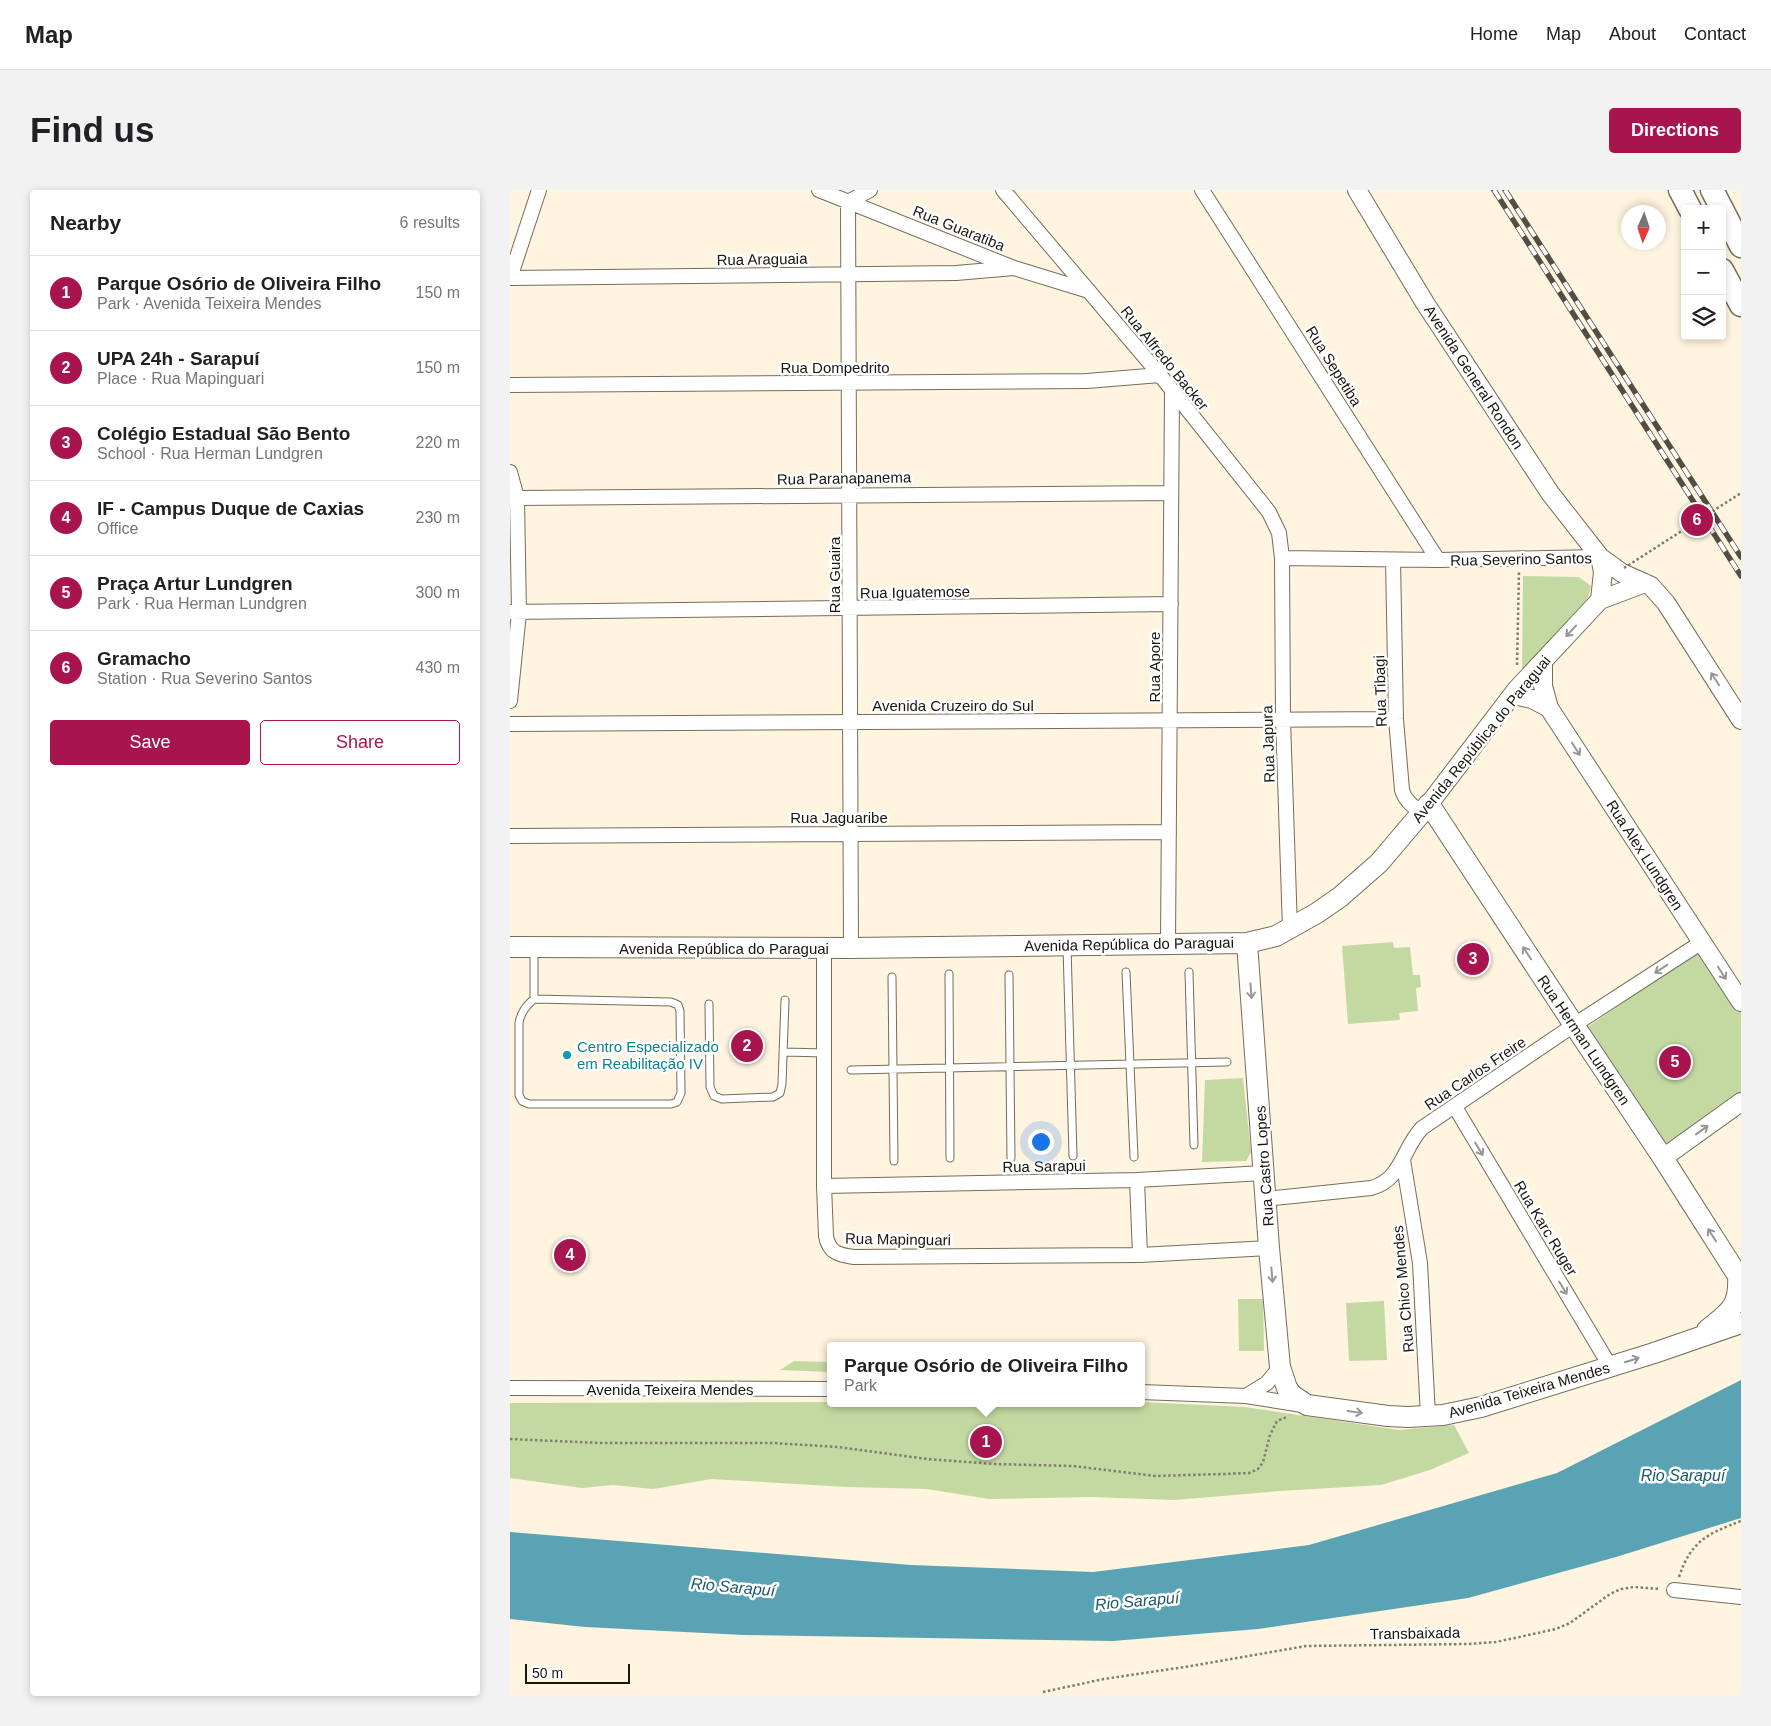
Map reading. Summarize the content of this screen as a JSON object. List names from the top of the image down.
{
  "streets": {
    "main road": [
      "Avenida República do Paraguai",
      "Rua Herman Lundgren",
      "Rua Castro Lopes",
      "Avenida Teixeira Mendes"
    ],
    "street": [
      "Rua Guaratiba",
      "Rua Araguaia",
      "Rua Alfredo Backer",
      "Rua Sepetiba",
      "Rua Dompedrito",
      "Avenida General Rondon",
      "Rua Paranapanema",
      "Rua Severino Santos",
      "Rua Guaira",
      "Rua Iguatemose",
      "Rua Apore",
      "Rua Tibagi",
      "Avenida Cruzeiro do Sul",
      "Rua Japura",
      "Rua Jaguaribe",
      "Rua Alex Lundgren",
      "Rua Carlos Freire",
      "Rua Sarapui",
      "Rua Karc Ruger",
      "Rua Mapinguari",
      "Rua Chico Mendes"
    ],
    "path": ["Transbaixada"]
  },
  "crossings": [
    ["Rua Guaratiba", "Rua Araguaia"],
    ["Rua Guaratiba", "Rua Alfredo Backer"],
    ["Rua Guaratiba", "Rua Guaira"],
    ["Rua Araguaia", "Rua Guaira"],
    ["Rua Alfredo Backer", "Rua Dompedrito"],
    ["Rua Alfredo Backer", "Rua Severino Santos"],
    ["Rua Alfredo Backer", "Rua Apore"],
    ["Rua Alfredo Backer", "Rua Japura"],
    ["Rua Sepetiba", "Rua Severino Santos"],
    ["Rua Dompedrito", "Rua Guaira"],
    ["Avenida General Rondon", "Rua Severino Santos"],
    ["Rua Paranapanema", "Rua Guaira"],
    ["Rua Paranapanema", "Rua Apore"],
    ["Rua Severino Santos", "Rua Tibagi"],
    ["Rua Severino Santos", "Avenida República do Paraguai"],
    ["Rua Severino Santos", "Rua Japura"],
    ["Rua Guaira", "Rua Iguatemose"],
    ["Rua Guaira", "Avenida Cruzeiro do Sul"],
    ["Rua Guaira", "Avenida República do Paraguai"],
    ["Rua Guaira", "Rua Jaguaribe"],
    ["Rua Iguatemose", "Rua Apore"],
    ["Rua Apore", "Avenida Cruzeiro do Sul"],
    ["Rua Apore", "Avenida República do Paraguai"],
    ["Rua Apore", "Rua Jaguaribe"],
    ["Rua Tibagi", "Avenida Cruzeiro do Sul"],
    ["Rua Tibagi", "Avenida República do Paraguai"],
    ["Rua Tibagi", "Rua Herman Lundgren"],
    ["Avenida Cruzeiro do Sul", "Rua Japura"],
    ["Avenida República do Paraguai", "Rua Japura"],
    ["Avenida República do Paraguai", "Rua Alex Lundgren"],
    ["Avenida República do Paraguai", "Rua Herman Lundgren"],
    ["Avenida República do Paraguai", "Rua Castro Lopes"],
    ["Avenida República do Paraguai", "Rua Mapinguari"],
    ["Rua Alex Lundgren", "Rua Carlos Freire"],
    ["Rua Herman Lundgren", "Rua Carlos Freire"],
    ["Rua Herman Lundgren", "Avenida Teixeira Mendes"],
    ["Rua Carlos Freire", "Rua Castro Lopes"],
    ["Rua Carlos Freire", "Rua Karc Ruger"],
    ["Rua Carlos Freire", "Rua Chico Mendes"],
    ["Rua Sarapui", "Rua Castro Lopes"],
    ["Rua Sarapui", "Rua Mapinguari"],
    ["Rua Castro Lopes", "Rua Mapinguari"],
    ["Rua Castro Lopes", "Avenida Teixeira Mendes"],
    ["Rua Karc Ruger", "Avenida Teixeira Mendes"],
    ["Rua Chico Mendes", "Avenida Teixeira Mendes"]
  ],
  "one_way": [
    "Rua Alex Lundgren",
    "Rua Herman Lundgren",
    "Rua Castro Lopes",
    "Rua Karc Ruger"
  ],
  "water": ["Rio Sarapuí"],
  "places": ["Centro Especializado em Reabilitação IV"],
  "scale_bar": "50 m",
  "north": "bottom",
  "page": {
    "header": "Map",
    "nav": [
      "Home",
      "Map",
      "About",
      "Contact"
    ],
    "buttons": [
      "Directions",
      ["Save", "Share"]
    ],
    "title": "Find us",
    "heading": ["Nearby", "6 results"],
    "map_buttons": ["+", "−"],
    "list": [
      {
        "mark": "1",
        "name": "Parque Osório de Oliveira Filho",
        "note": "Park · Avenida Teixeira Mendes",
        "value": "150 m"
      },
      {
        "mark": "2",
        "name": "UPA 24h - Sarapuí",
        "note": "Place · Rua Mapinguari",
        "value": "150 m"
      },
      {
        "mark": "3",
        "name": "Colégio Estadual São Bento",
        "note": "School · Rua Herman Lundgren",
        "value": "220 m"
      },
      {
        "mark": "4",
        "name": "IF - Campus Duque de Caxias",
        "note": "Office",
        "value": "230 m"
      },
      {
        "mark": "5",
        "name": "Praça Artur Lundgren",
        "note": "Park · Rua Herman Lundgren",
        "value": "300 m"
      },
      {
        "mark": "6",
        "name": "Gramacho",
        "note": "Station · Rua Severino Santos",
        "value": "430 m"
      }
    ],
    "pins": [
      "6",
      "3",
      "2",
      "5",
      "4",
      "1"
    ],
    "popup": ["Parque Osório de Oliveira Filho", "Park"],
    "scale": "50 m"
  }
}
